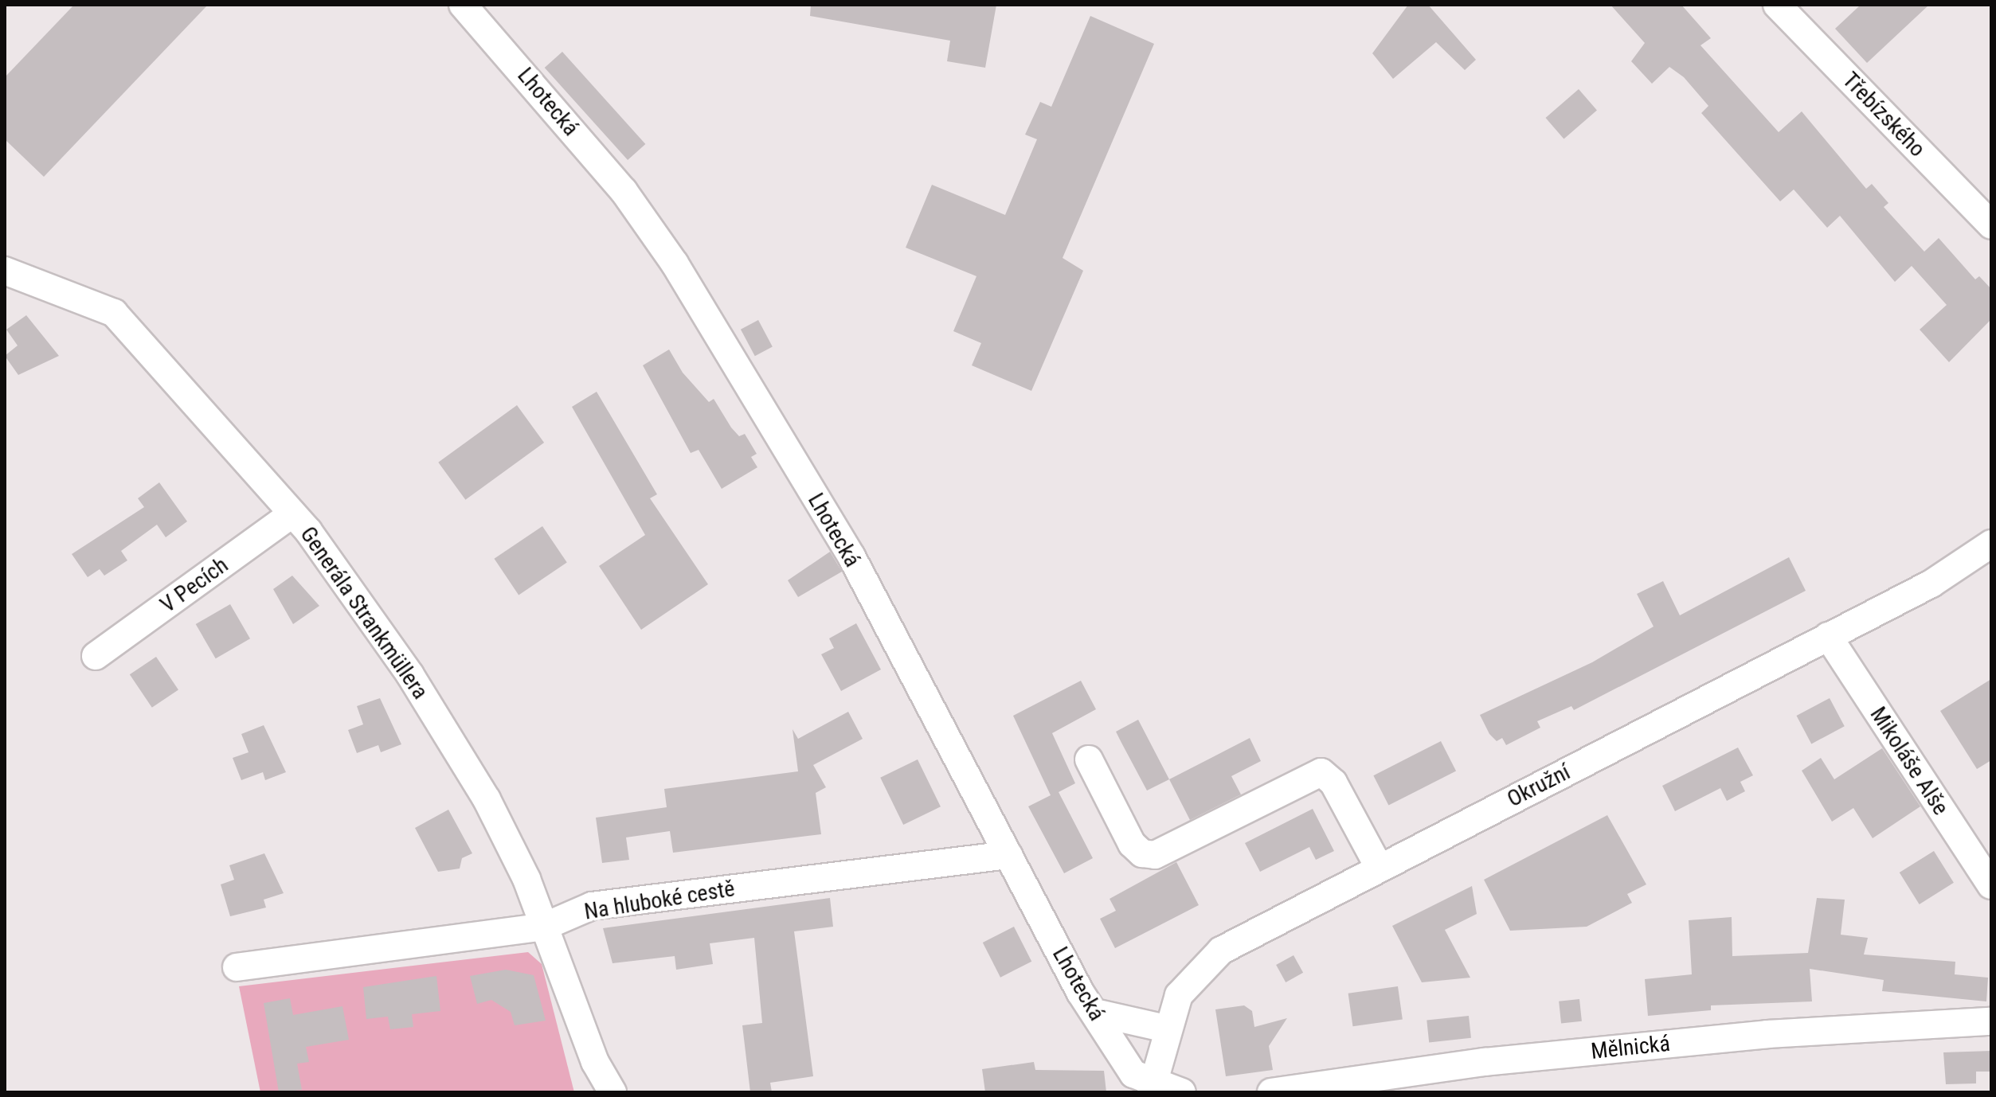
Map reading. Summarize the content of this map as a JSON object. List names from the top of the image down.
{
  "streets": {
    "street": [
      "Lhotecká",
      "Třebízského",
      "V Pecích",
      "Generála Strankmüllera",
      "Mikoláše Alše",
      "Okružní",
      "Na hluboké cestě",
      "Mělnická"
    ]
  },
  "crossings": [
    ["Lhotecká", "Okružní"],
    ["Lhotecká", "Na hluboké cestě"],
    ["V Pecích", "Generála Strankmüllera"],
    ["Generála Strankmüllera", "Na hluboké cestě"],
    ["Mikoláše Alše", "Okružní"]
  ]
}
